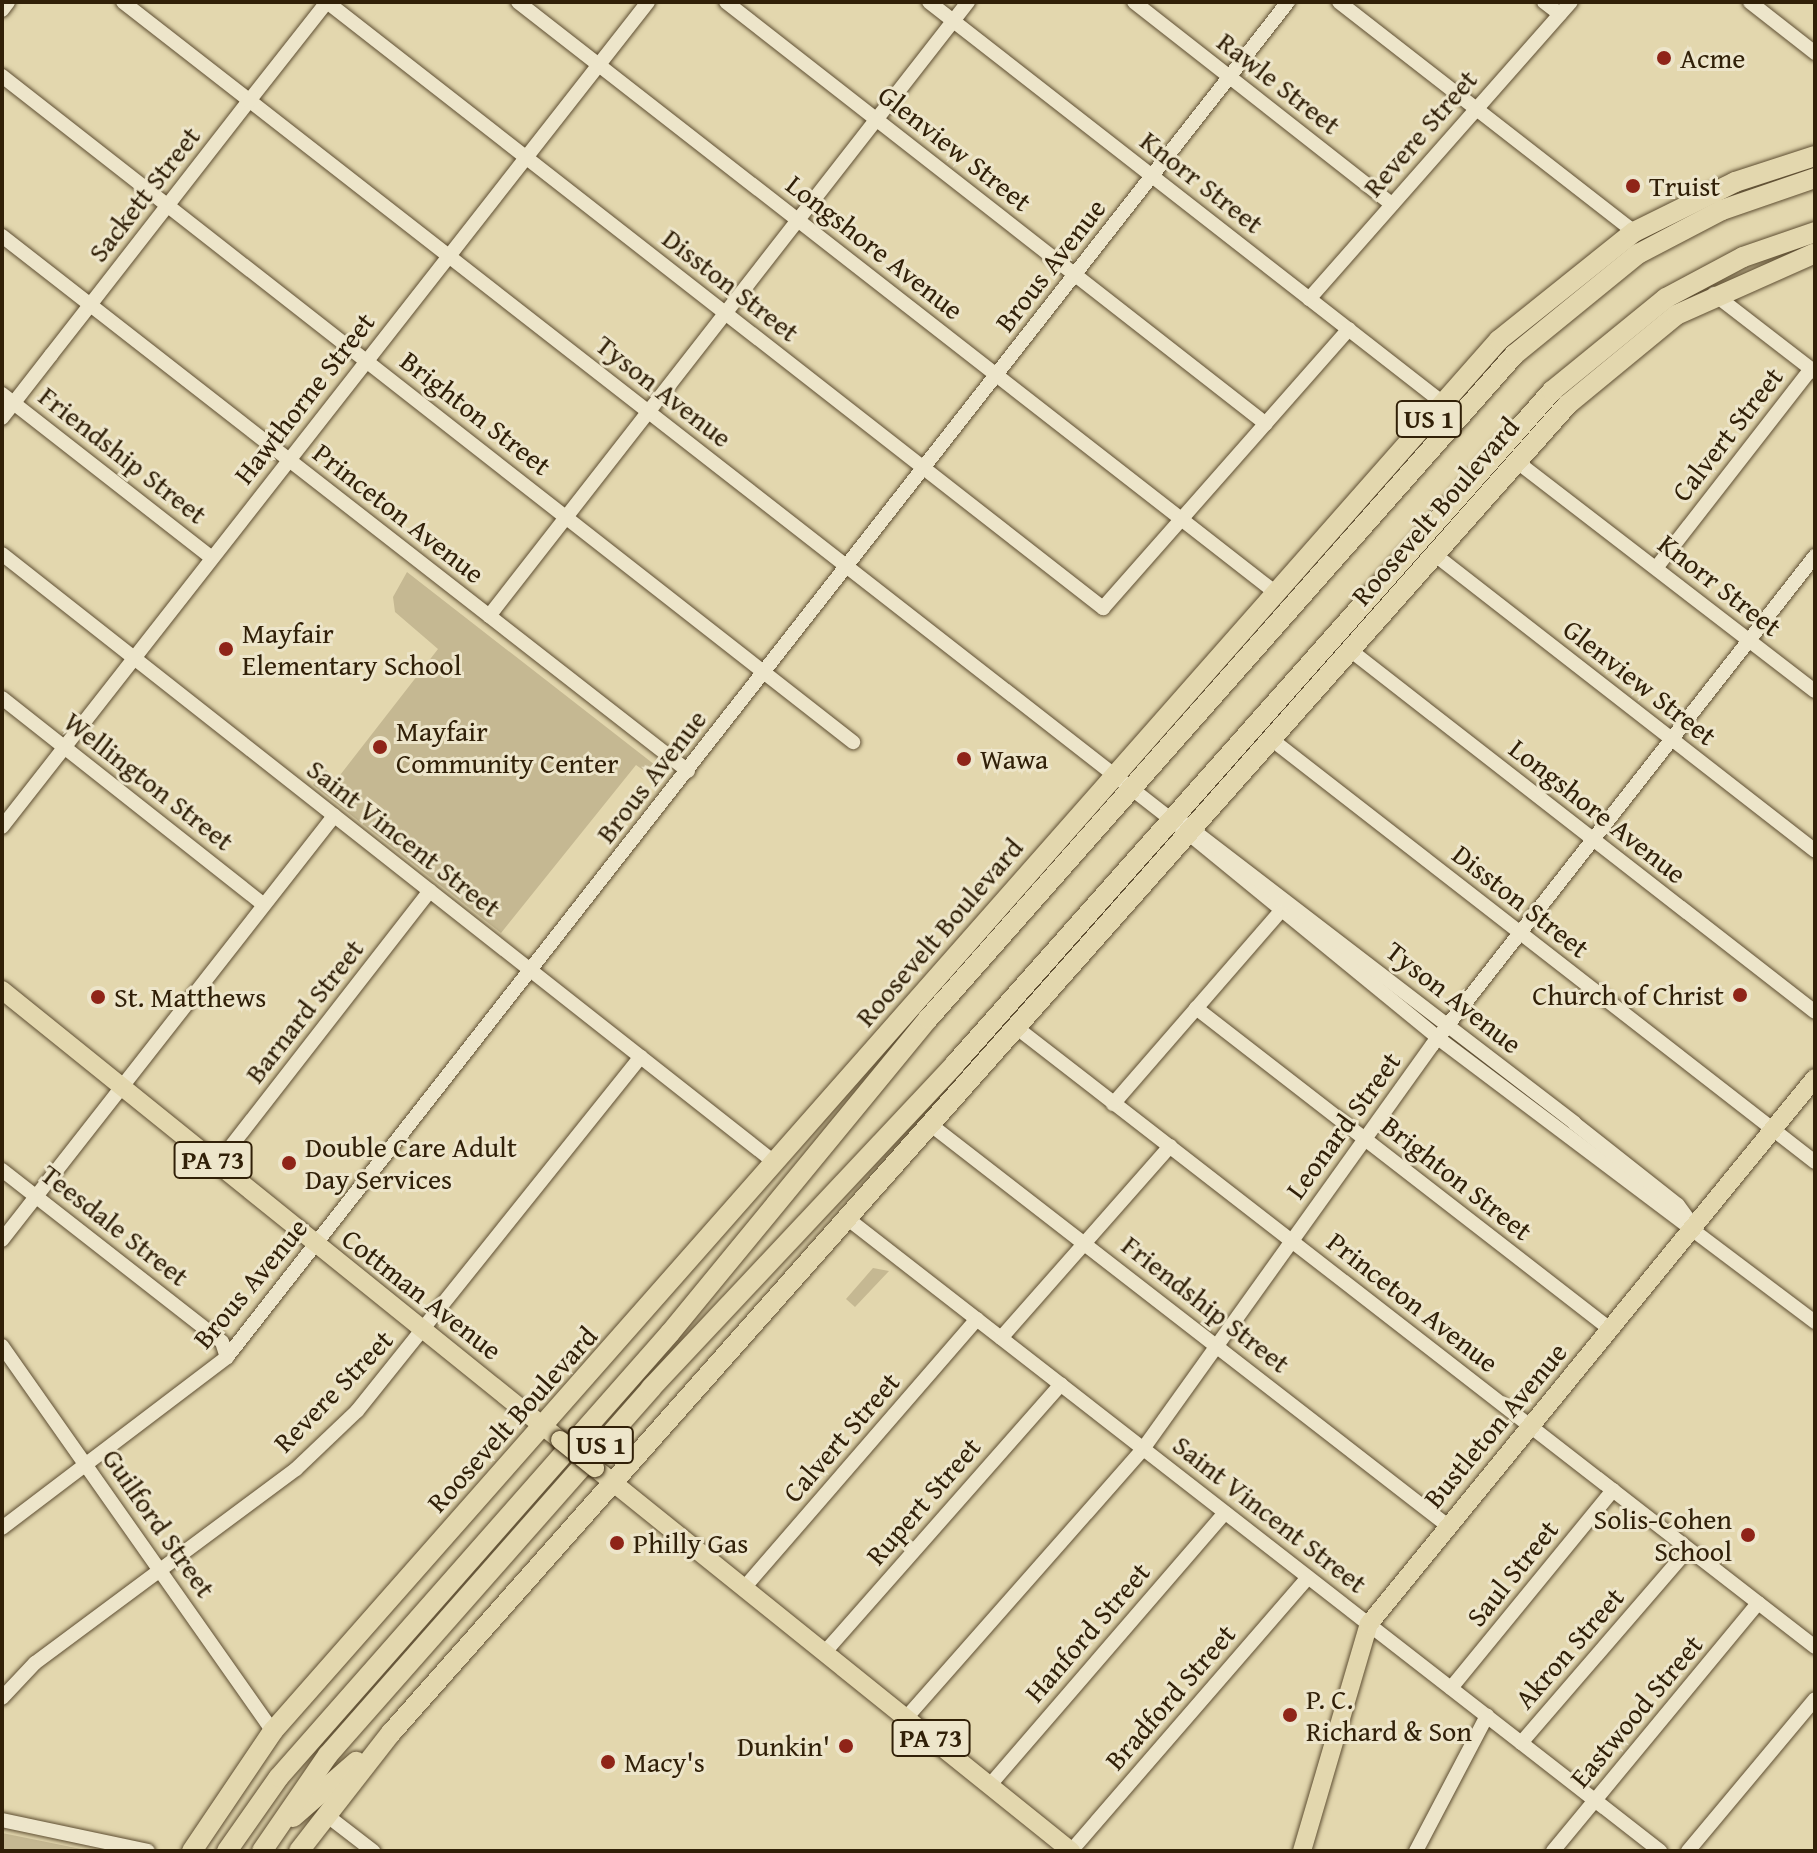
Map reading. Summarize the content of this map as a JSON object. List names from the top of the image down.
{
  "streets": {
    "highway": ["US 1", "Roosevelt Boulevard"],
    "main road": ["PA 73", "Cottman Avenue", "Bustleton Avenue"],
    "street": [
      "Rawle Street",
      "Revere Street",
      "Glenview Street",
      "Knorr Street",
      "Sackett Street",
      "Longshore Avenue",
      "Brous Avenue",
      "Disston Street",
      "Tyson Avenue",
      "Hawthorne Street",
      "Brighton Street",
      "Calvert Street",
      "Friendship Street",
      "Princeton Avenue",
      "Wellington Street",
      "Saint Vincent Street",
      "Barnard Street",
      "Leonard Street",
      "Teesdale Street",
      "Rupert Street",
      "Guilford Street",
      "Saul Street",
      "Hanford Street",
      "Akron Street",
      "Bradford Street",
      "Eastwood Street"
    ]
  },
  "crossings": [
    ["Rawle Street", "Revere Street"],
    ["Rawle Street", "Brous Avenue"],
    ["Revere Street", "Knorr Street"],
    ["Revere Street", "Saint Vincent Street"],
    ["Revere Street", "Cottman Avenue"],
    ["Revere Street", "Guilford Street"],
    ["Glenview Street", "Brous Avenue"],
    ["Glenview Street", "Roosevelt Boulevard"],
    ["Glenview Street", "Leonard Street"],
    ["Knorr Street", "Brous Avenue"],
    ["Knorr Street", "Calvert Street"],
    ["Knorr Street", "Roosevelt Boulevard"],
    ["Knorr Street", "Leonard Street"],
    ["Sackett Street", "Disston Street"],
    ["Sackett Street", "Tyson Avenue"],
    ["Sackett Street", "Brighton Street"],
    ["Sackett Street", "Friendship Street"],
    ["Sackett Street", "Princeton Avenue"],
    ["Longshore Avenue", "Brous Avenue"],
    ["Longshore Avenue", "Disston Street"],
    ["Longshore Avenue", "Hawthorne Street"],
    ["Longshore Avenue", "Roosevelt Boulevard"],
    ["Longshore Avenue", "Leonard Street"],
    ["Brous Avenue", "Disston Street"],
    ["Brous Avenue", "Tyson Avenue"],
    ["Brous Avenue", "Brighton Street"],
    ["Brous Avenue", "Princeton Avenue"],
    ["Brous Avenue", "Saint Vincent Street"],
    ["Brous Avenue", "Teesdale Street"],
    ["Brous Avenue", "Cottman Avenue"],
    ["Brous Avenue", "Guilford Street"],
    ["Disston Street", "Hawthorne Street"],
    ["Disston Street", "Roosevelt Boulevard"],
    ["Disston Street", "Leonard Street"],
    ["Disston Street", "Bustleton Avenue"],
    ["Tyson Avenue", "Hawthorne Street"],
    ["Tyson Avenue", "Roosevelt Boulevard"],
    ["Tyson Avenue", "Leonard Street"],
    ["Tyson Avenue", "Bustleton Avenue"],
    ["Hawthorne Street", "Brighton Street"],
    ["Hawthorne Street", "Friendship Street"],
    ["Hawthorne Street", "Princeton Avenue"],
    ["Hawthorne Street", "Wellington Street"],
    ["Hawthorne Street", "Saint Vincent Street"],
    ["Brighton Street", "Leonard Street"],
    ["Brighton Street", "Bustleton Avenue"],
    ["Calvert Street", "Saint Vincent Street"],
    ["Calvert Street", "Cottman Avenue"],
    ["Friendship Street", "Roosevelt Boulevard"],
    ["Friendship Street", "Leonard Street"],
    ["Friendship Street", "Bustleton Avenue"],
    ["Roosevelt Boulevard", "Princeton Avenue"],
    ["Roosevelt Boulevard", "Saint Vincent Street"],
    ["Roosevelt Boulevard", "Cottman Avenue"],
    ["Roosevelt Boulevard", "Guilford Street"],
    ["Princeton Avenue", "Leonard Street"],
    ["Princeton Avenue", "Bustleton Avenue"],
    ["Princeton Avenue", "Saul Street"],
    ["Princeton Avenue", "Akron Street"],
    ["Princeton Avenue", "Eastwood Street"],
    ["Saint Vincent Street", "Barnard Street"],
    ["Saint Vincent Street", "Leonard Street"],
    ["Saint Vincent Street", "Bustleton Avenue"],
    ["Saint Vincent Street", "Rupert Street"],
    ["Saint Vincent Street", "Saul Street"],
    ["Saint Vincent Street", "Hanford Street"],
    ["Saint Vincent Street", "Akron Street"],
    ["Saint Vincent Street", "Bradford Street"],
    ["Saint Vincent Street", "Eastwood Street"],
    ["Barnard Street", "Cottman Avenue"],
    ["Leonard Street", "Cottman Avenue"],
    ["Cottman Avenue", "Rupert Street"],
    ["Cottman Avenue", "Hanford Street"],
    ["Cottman Avenue", "Bradford Street"]
  ],
  "places": [
    "Acme",
    "Truist",
    "Mayfair Elementary School",
    "Mayfair Community Center",
    "Wawa",
    "Church of Christ",
    "St. Matthews",
    "Double Care Adult Day Services",
    "Solis-Cohen School",
    "Philly Gas",
    "P. C. Richard & Son",
    "Dunkin'",
    "Macy's"
  ]
}
